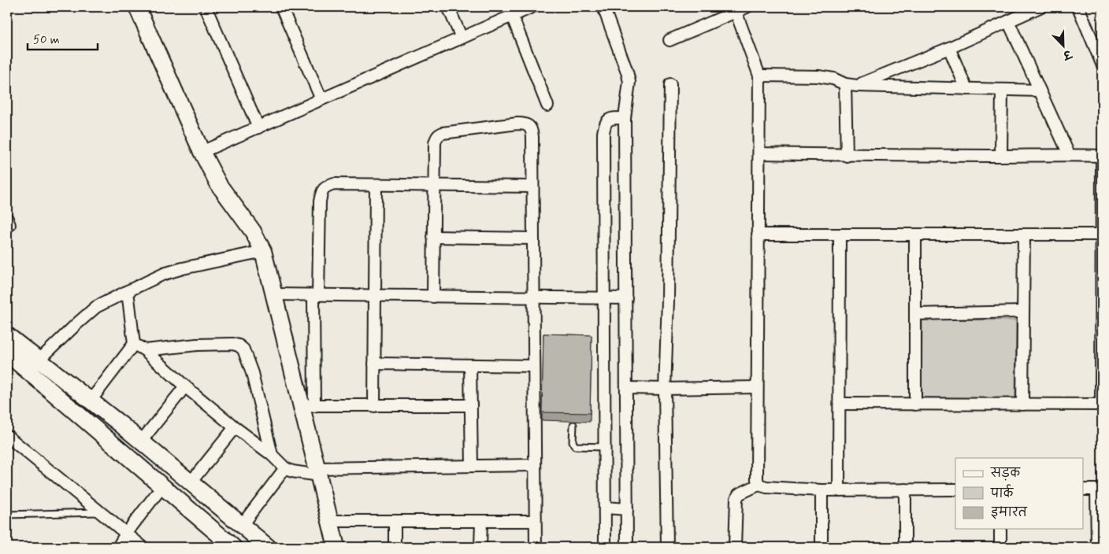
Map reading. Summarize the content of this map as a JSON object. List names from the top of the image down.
{
  "legend": ["सड़क", "पार्क", "इमारत"],
  "scale_bar": "50 m",
  "north": "bottom right"
}
